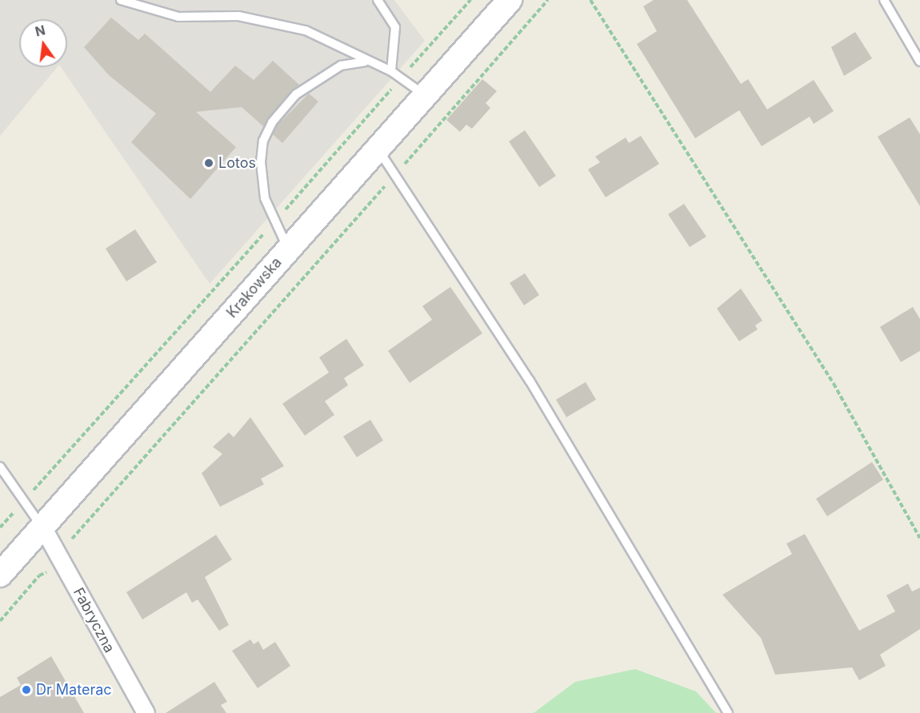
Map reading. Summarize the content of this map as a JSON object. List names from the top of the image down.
{
  "streets": {
    "street": ["Krakowska", "Fabryczna"]
  },
  "crossings": [
    ["Krakowska", "Fabryczna"]
  ],
  "places": ["Lotos", "Dr Materac"],
  "north": "top"
}
